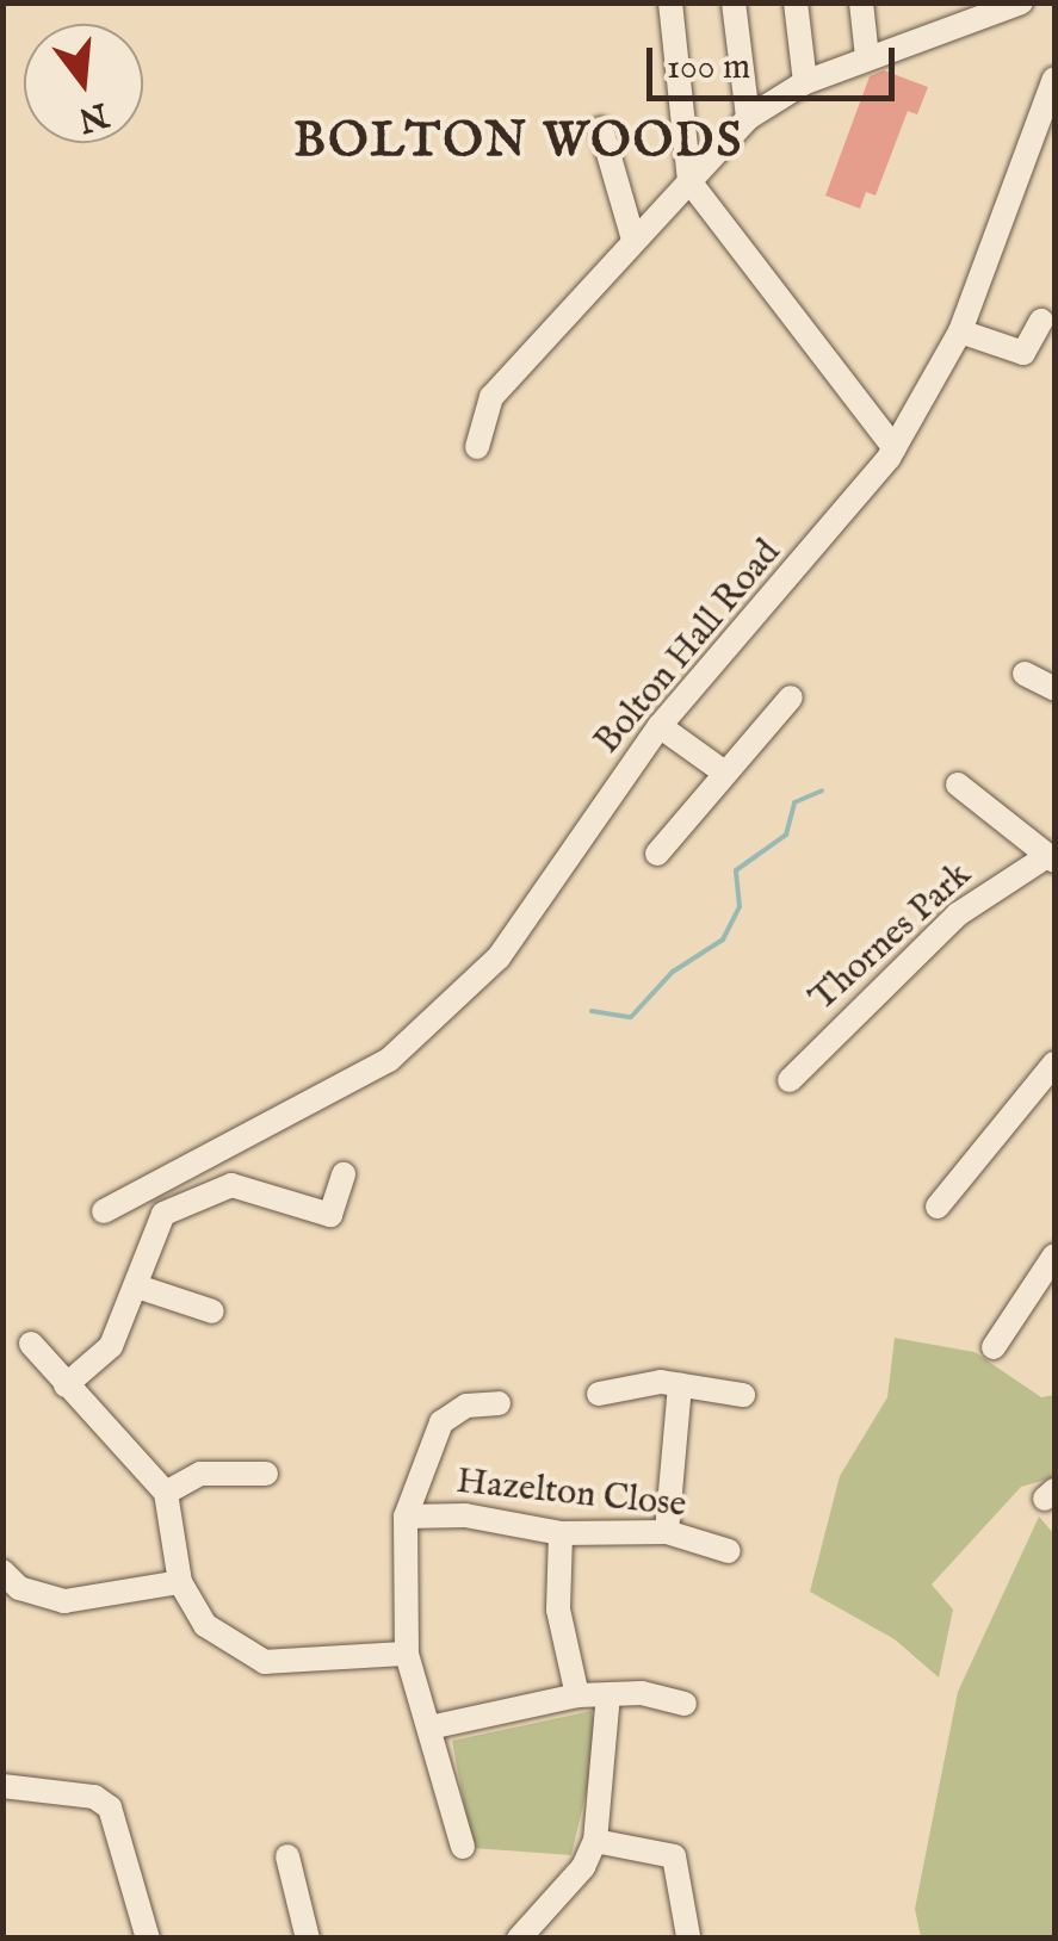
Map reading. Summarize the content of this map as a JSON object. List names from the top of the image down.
{
  "streets": {
    "street": ["Bolton Hall Road", "Thornes Park", "Hazelton Close"]
  },
  "districts": ["BOLTON WOODS"],
  "scale_bar": "100 m",
  "north": "bottom"
}
